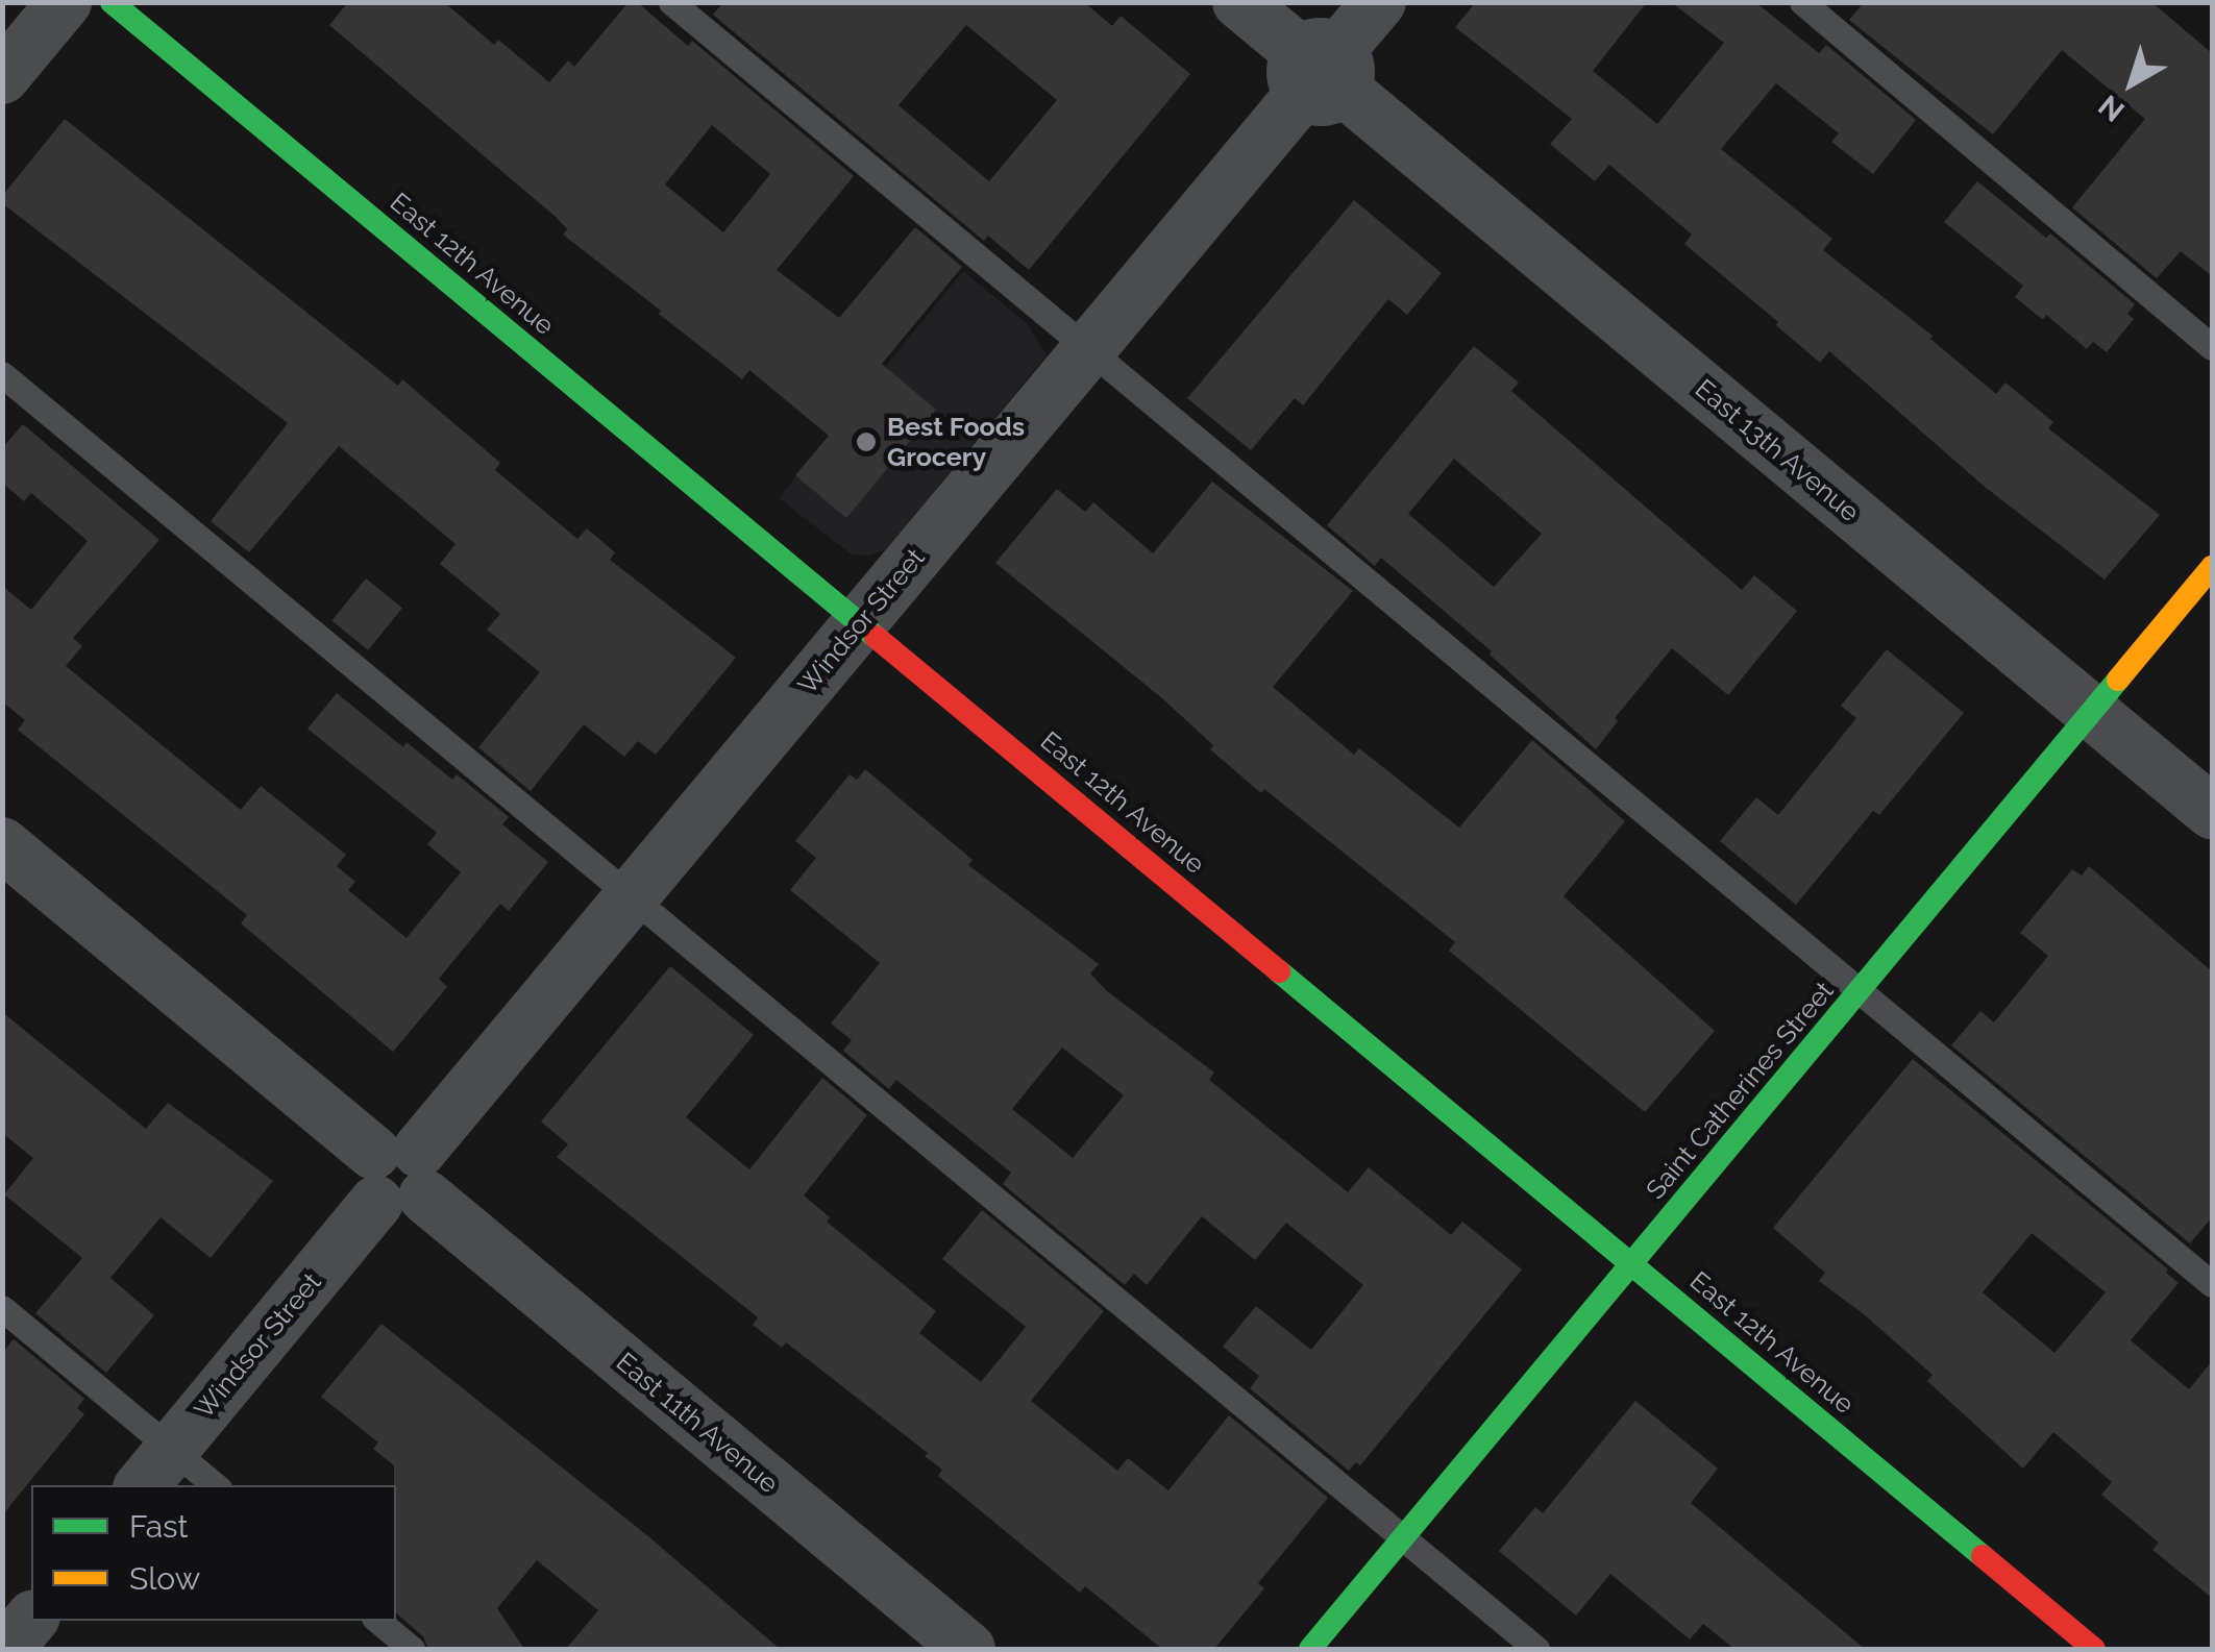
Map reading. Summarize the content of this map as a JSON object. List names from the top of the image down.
{
  "streets": {
    "street": [
      "East 12th Avenue",
      "East 13th Avenue",
      "Windsor Street",
      "Saint Catherines Street",
      "East 11th Avenue"
    ]
  },
  "crossings": [
    ["East 12th Avenue", "Windsor Street"],
    ["East 12th Avenue", "Saint Catherines Street"],
    ["East 13th Avenue", "Windsor Street"],
    ["East 13th Avenue", "Saint Catherines Street"],
    ["Windsor Street", "East 11th Avenue"]
  ],
  "places": ["Best Foods Grocery"],
  "legend": ["Fast", "Slow"],
  "north": "bottom left"
}
